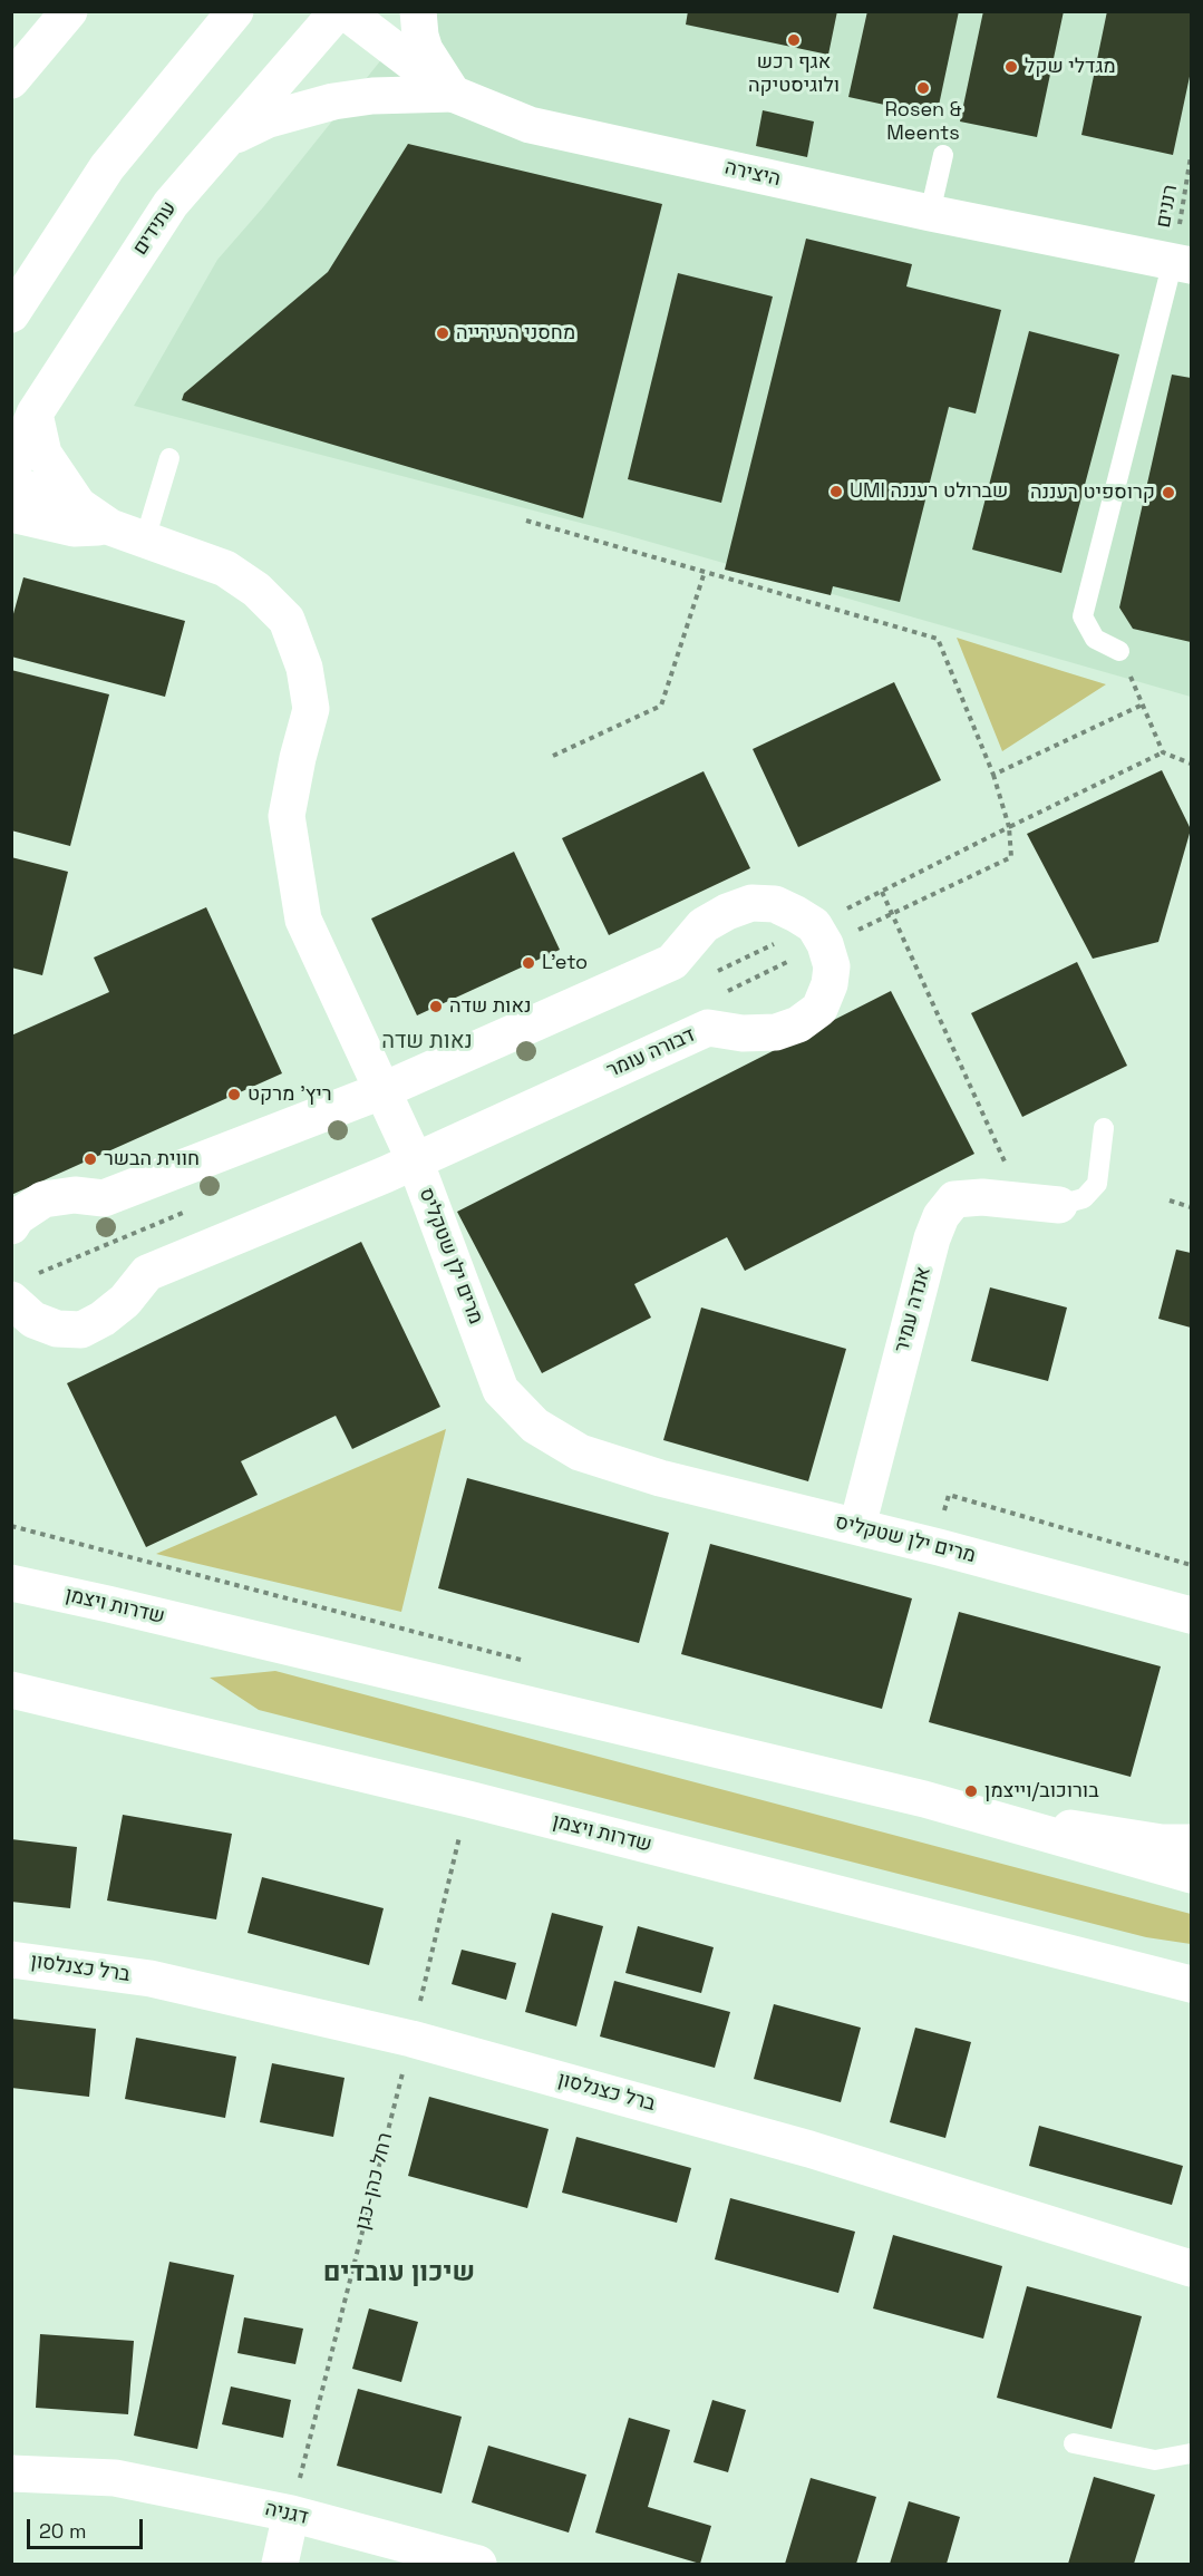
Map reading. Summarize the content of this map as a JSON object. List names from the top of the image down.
{
  "streets": {
    "street": [
      "היצירה",
      "עתידים",
      "דבורה עומר",
      "מרים ילן שטקליס",
      "אנדה עמיר",
      "שדרות ויצמן",
      "ברל כצנלסון",
      "דגניה"
    ],
    "path": ["רננים", "רחל כהן-כגן"]
  },
  "crossings": [
    ["היצירה", "רננים"],
    ["דבורה עומר", "מרים ילן שטקליס"],
    ["מרים ילן שטקליס", "אנדה עמיר"],
    ["שדרות ויצמן", "רחל כהן-כגן"],
    ["ברל כצנלסון", "רחל כהן-כגן"],
    ["רחל כהן-כגן", "דגניה"]
  ],
  "districts": ["נאות שדה", "שיכון עובדים"],
  "places": [
    "אגף רכש ולוגיסטיקה",
    "מגדלי שקל",
    "Rosen & Meents",
    "מחסני העירייה",
    "UMI שברולט רעננה",
    "קרוספיט רעננה",
    "L'eto",
    "נאות שדה",
    "ריץ' מרקט",
    "חווית הבשר",
    "בורוכוב/וייצמן"
  ],
  "scale_bar": "20 m"
}
